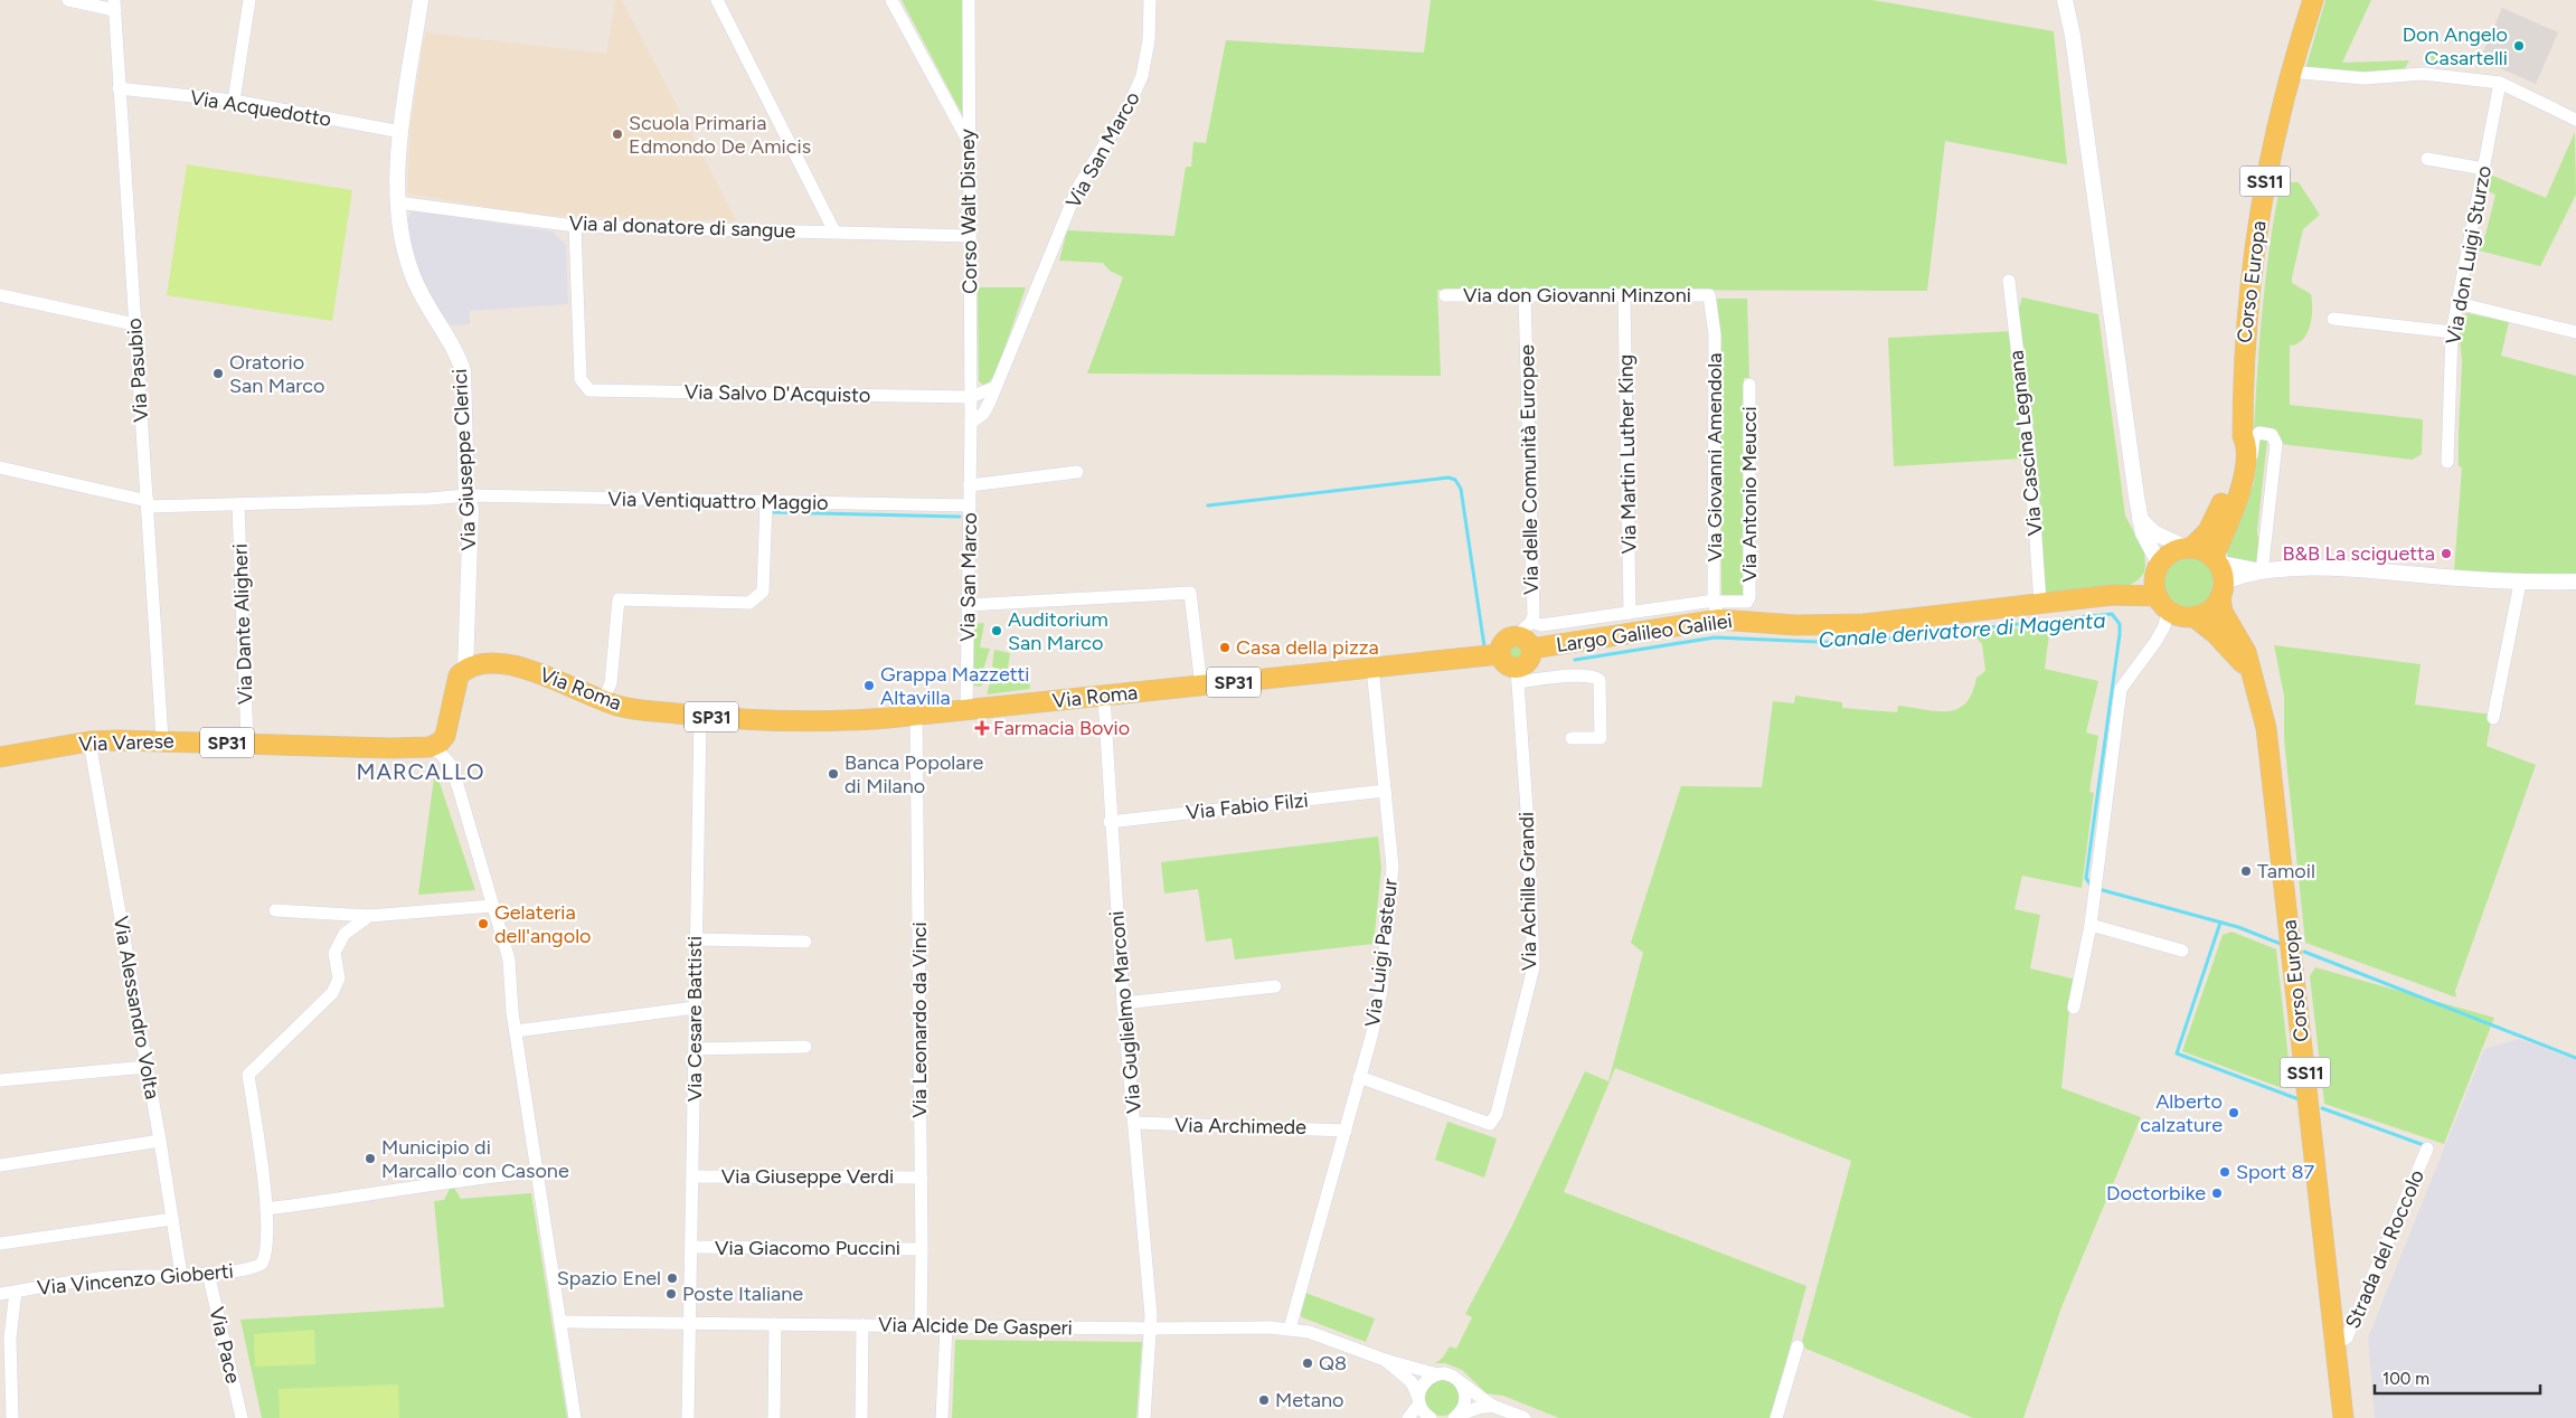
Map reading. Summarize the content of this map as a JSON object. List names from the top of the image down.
{
  "streets": {
    "main road": [
      "SS11",
      "Corso Europa",
      "Via Giuseppe Clerici",
      "Largo Galileo Galilei",
      "SP31",
      "Via Roma",
      "Via Varese"
    ],
    "street": [
      "Via Acquedotto",
      "Via San Marco",
      "Corso Walt Disney",
      "Via al donatore di sangue",
      "Via don Luigi Sturzo",
      "Via don Giovanni Minzoni",
      "Via Pasubio",
      "Via Salvo D'Acquisto",
      "Via Cascina Legnana",
      "Via Martin Luther King",
      "Via Giovanni Amendola",
      "Via delle Comunità Europee",
      "Via Antonio Meucci",
      "Via Ventiquattro Maggio",
      "Via Dante Aligheri",
      "Via Fabio Filzi",
      "Via Achille Grandi",
      "Via Luigi Pasteur",
      "Via Alessandro Volta",
      "Via Guglielmo Marconi",
      "Via Cesare Battisti",
      "Via Leonardo da Vinci",
      "Via Archimede",
      "Via Giuseppe Verdi",
      "Via Giacomo Puccini",
      "Strada del Roccolo",
      "Via Vincenzo Gioberti",
      "Via Alcide De Gasperi",
      "Via Pace"
    ]
  },
  "crossings": [
    ["Via Acquedotto", "Via Pasubio"],
    ["Via Acquedotto", "Via Giuseppe Clerici"],
    ["Via San Marco", "Corso Walt Disney"],
    ["Via San Marco", "Via Ventiquattro Maggio"],
    ["Via San Marco", "Via Roma"],
    ["SS11", "Corso Europa"],
    ["Corso Walt Disney", "Via al donatore di sangue"],
    ["Corso Walt Disney", "Via Salvo D'Acquisto"],
    ["Via al donatore di sangue", "Via Salvo D'Acquisto"],
    ["Via al donatore di sangue", "Via Giuseppe Clerici"],
    ["Corso Europa", "Strada del Roccolo"],
    ["Via don Giovanni Minzoni", "Via Martin Luther King"],
    ["Via don Giovanni Minzoni", "Via Giovanni Amendola"],
    ["Via don Giovanni Minzoni", "Via delle Comunità Europee"],
    ["Via Pasubio", "Via Ventiquattro Maggio"],
    ["Via Pasubio", "Via Varese"],
    ["Via Cascina Legnana", "Largo Galileo Galilei"],
    ["Via Martin Luther King", "Largo Galileo Galilei"],
    ["Via Giovanni Amendola", "Via Antonio Meucci"],
    ["Via Giovanni Amendola", "Largo Galileo Galilei"],
    ["Via Giuseppe Clerici", "Via Ventiquattro Maggio"],
    ["Via Giuseppe Clerici", "Via Roma"],
    ["Via Giuseppe Clerici", "Via Varese"],
    ["Via delle Comunità Europee", "Largo Galileo Galilei"],
    ["Via Antonio Meucci", "Largo Galileo Galilei"],
    ["Via Ventiquattro Maggio", "Via Dante Aligheri"],
    ["Via Dante Aligheri", "Via Varese"],
    ["Via Roma", "Via Luigi Pasteur"],
    ["Via Roma", "Via Guglielmo Marconi"],
    ["Via Roma", "Via Cesare Battisti"],
    ["Via Roma", "Via Leonardo da Vinci"],
    ["Via Varese", "Via Alessandro Volta"],
    ["Via Fabio Filzi", "Via Luigi Pasteur"],
    ["Via Fabio Filzi", "Via Guglielmo Marconi"],
    ["Via Achille Grandi", "Via Luigi Pasteur"],
    ["Via Luigi Pasteur", "Via Archimede"],
    ["Via Luigi Pasteur", "Via Alcide De Gasperi"],
    ["Via Alessandro Volta", "Via Vincenzo Gioberti"],
    ["Via Guglielmo Marconi", "Via Archimede"],
    ["Via Guglielmo Marconi", "Via Alcide De Gasperi"],
    ["Via Cesare Battisti", "Via Giuseppe Verdi"],
    ["Via Cesare Battisti", "Via Giacomo Puccini"],
    ["Via Cesare Battisti", "Via Alcide De Gasperi"],
    ["Via Leonardo da Vinci", "Via Giuseppe Verdi"],
    ["Via Leonardo da Vinci", "Via Giacomo Puccini"],
    ["Via Leonardo da Vinci", "Via Alcide De Gasperi"],
    ["Via Vincenzo Gioberti", "Via Pace"]
  ],
  "districts": ["MARCALLO"],
  "water": ["Canale derivatore di Magenta"],
  "places": {
    "other": [
      "Don Angelo Casartelli",
      "Scuola Primaria Edmondo De Amicis",
      "Oratorio San Marco",
      "B&B La sciguetta",
      "Auditorium San Marco",
      "Casa della pizza",
      "Grappa Mazzetti Altavilla",
      "Banca Popolare di Milano",
      "Tamoil",
      "Gelateria dell'angolo",
      "Alberto calzature",
      "Municipio di Marcallo con Casone",
      "Sport 87",
      "Doctorbike",
      "Spazio Enel",
      "Poste Italiane",
      "Q8",
      "Metano"
    ],
    "health": ["Farmacia Bovio"]
  },
  "scale_bar": "100 m"
}
